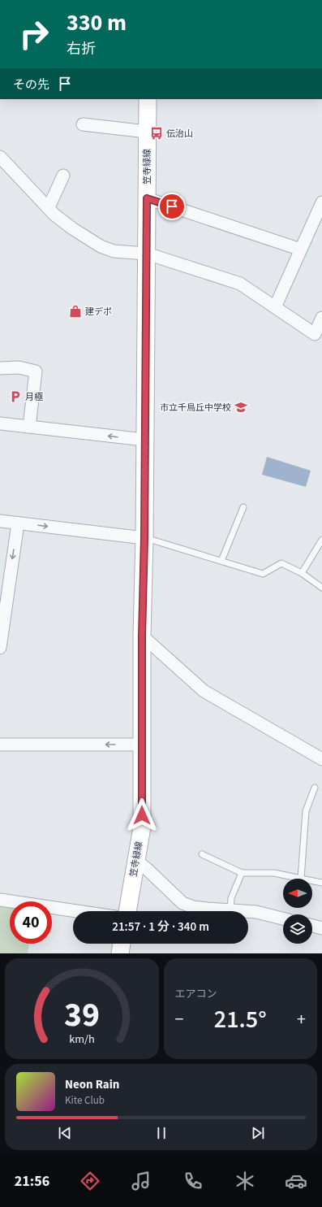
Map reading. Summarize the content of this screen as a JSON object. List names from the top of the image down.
{
  "streets": {
    "street": ["笠寺緑線"]
  },
  "places": {
    "bus stop": ["伝治山"],
    "shop": ["建デポ"],
    "parking": ["月極"],
    "school or university": ["市立千鳥丘中学校"]
  },
  "north": "left",
  "page": {
    "turn": ["330 m", "右折"],
    "then": "その先",
    "limit": "40",
    "trip": "21:57 · 1 分 · 340 m",
    "tile": "エアコン",
    "heat": ["−", "21.5°", "+"],
    "song": ["Neon Rain", "Kite Club"],
    "tabs": "21:56",
    "gauge": ["39", "km/h"]
  }
}
